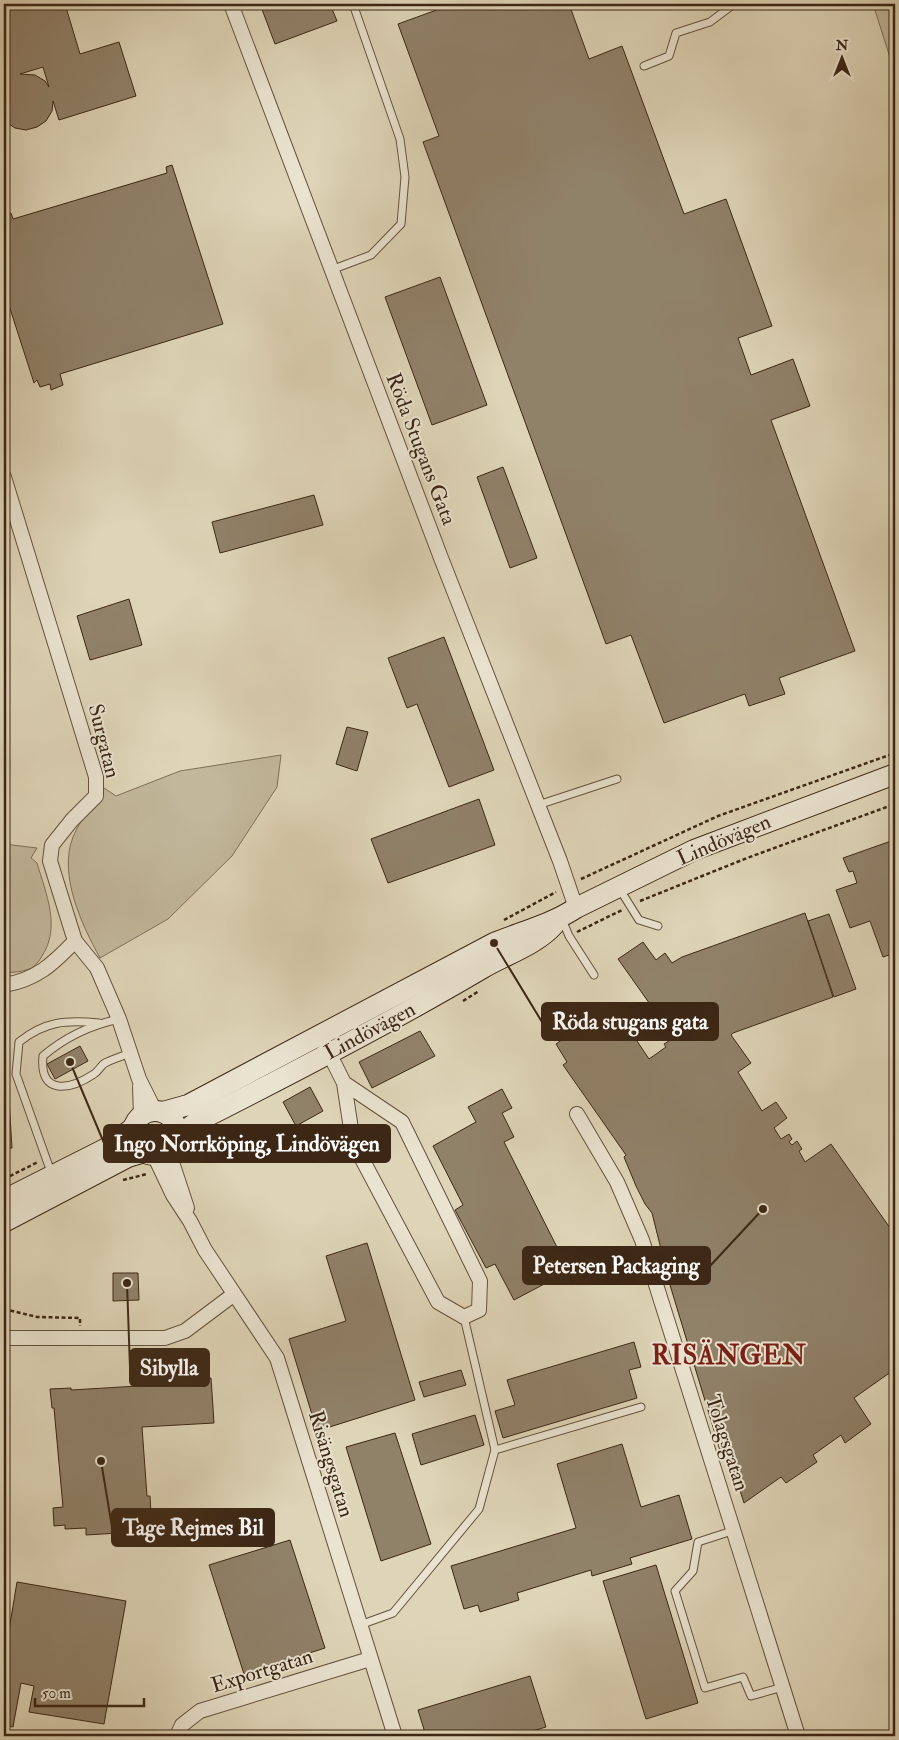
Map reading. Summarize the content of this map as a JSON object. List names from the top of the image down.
{
  "streets": {
    "main road": ["Lindövägen"],
    "street": [
      "Röda Stugans Gata",
      "Surgatan",
      "Tolagsgatan",
      "Risängsgatan",
      "Exportgatan"
    ]
  },
  "crossings": [
    ["Röda Stugans Gata", "Lindövägen"],
    ["Surgatan", "Lindövägen"],
    ["Lindövägen", "Risängsgatan"],
    ["Risängsgatan", "Exportgatan"]
  ],
  "districts": ["RISÄNGEN"],
  "places": [
    "Röda stugans gata",
    "Ingo Norrköping, Lindövägen",
    "Petersen Packaging",
    "Sibylla",
    "Tage Rejmes Bil"
  ],
  "scale_bar": "50 m",
  "north": "top"
}
